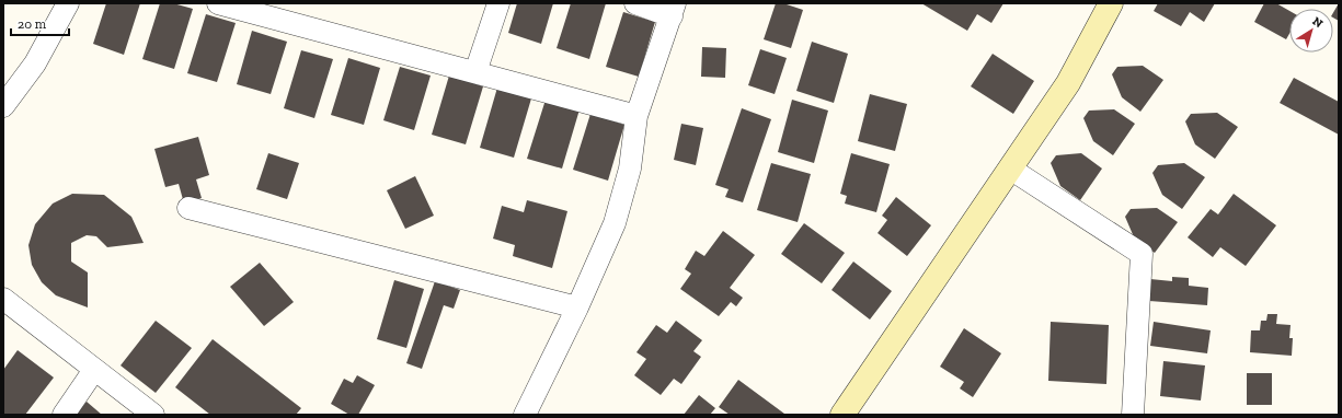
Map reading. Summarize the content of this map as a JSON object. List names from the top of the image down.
{
  "scale_bar": "20 m",
  "north": "top right"
}
